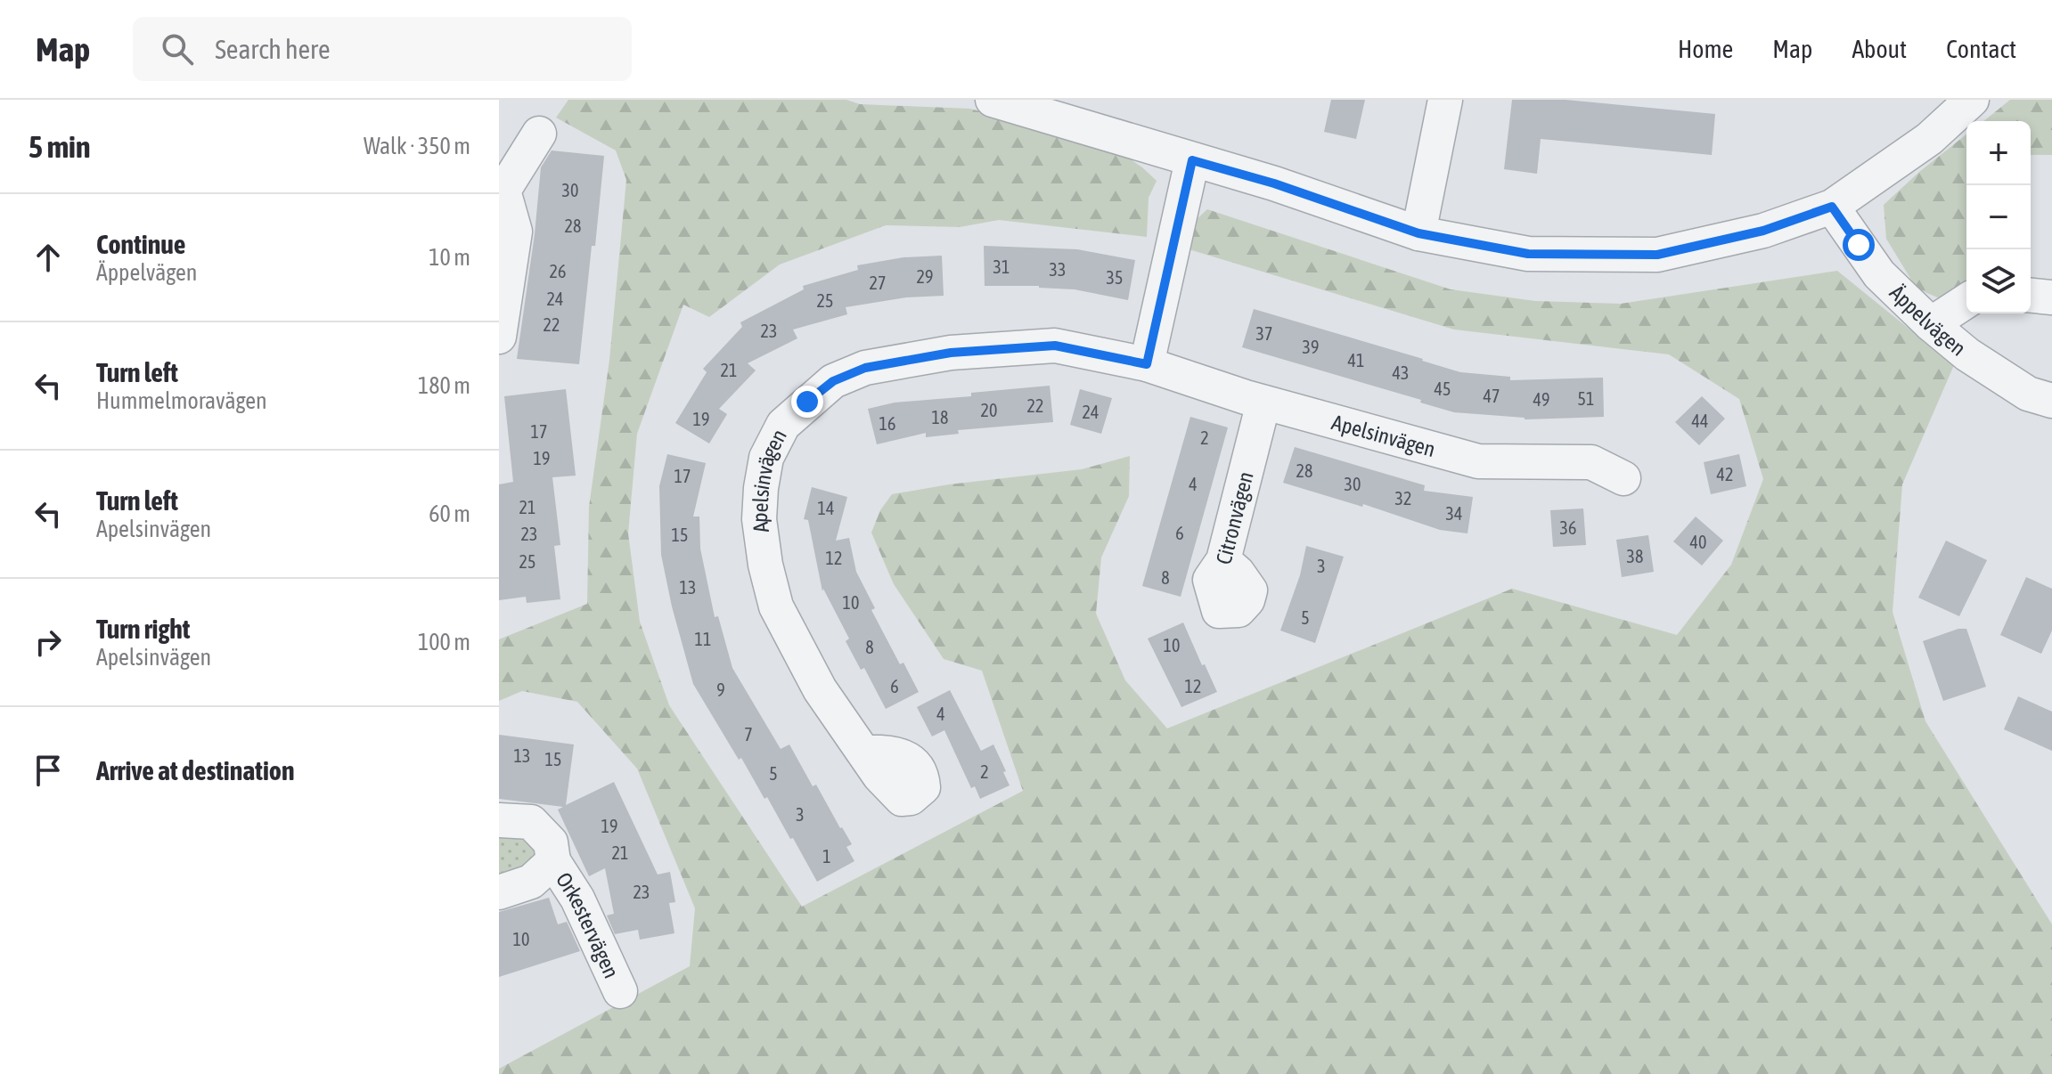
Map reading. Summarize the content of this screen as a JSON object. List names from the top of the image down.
{
  "streets": {
    "street": [
      "Äppelvägen",
      "Apelsinvägen",
      "Citronvägen",
      "Orkestervägen"
    ]
  },
  "crossings": [
    ["Apelsinvägen", "Citronvägen"]
  ],
  "house_numbers": [
    "30",
    "28",
    "31",
    "33",
    "26",
    "29",
    "35",
    "27",
    "24",
    "25",
    "22",
    "23",
    "37",
    "39",
    "41",
    "21",
    "43",
    "45",
    "47",
    "51",
    "49",
    "22",
    "20",
    "24",
    "18",
    "19",
    "44",
    "16",
    "17",
    "2",
    "19",
    "28",
    "42",
    "17",
    "4",
    "30",
    "32",
    "21",
    "14",
    "34",
    "36",
    "6",
    "23",
    "15",
    "40",
    "38",
    "12",
    "25",
    "3",
    "8",
    "13",
    "10",
    "5",
    "11",
    "10",
    "8",
    "6",
    "12",
    "9",
    "4",
    "7",
    "13",
    "15",
    "2",
    "5",
    "3",
    "19",
    "21",
    "1",
    "23",
    "10"
  ],
  "page": {
    "header": "Map",
    "search": "Search here",
    "nav": [
      "Home",
      "Map",
      "About",
      "Contact"
    ],
    "heading": ["5 min", "Walk · 350 m"],
    "map_buttons": ["+", "−"],
    "list": [
      ["Continue", "Äppelvägen", "10 m"],
      ["Turn left", "Hummelmoravägen", "180 m"],
      ["Turn left", "Apelsinvägen", "60 m"],
      ["Turn right", "Apelsinvägen", "100 m"],
      "Arrive at destination"
    ]
  }
}
